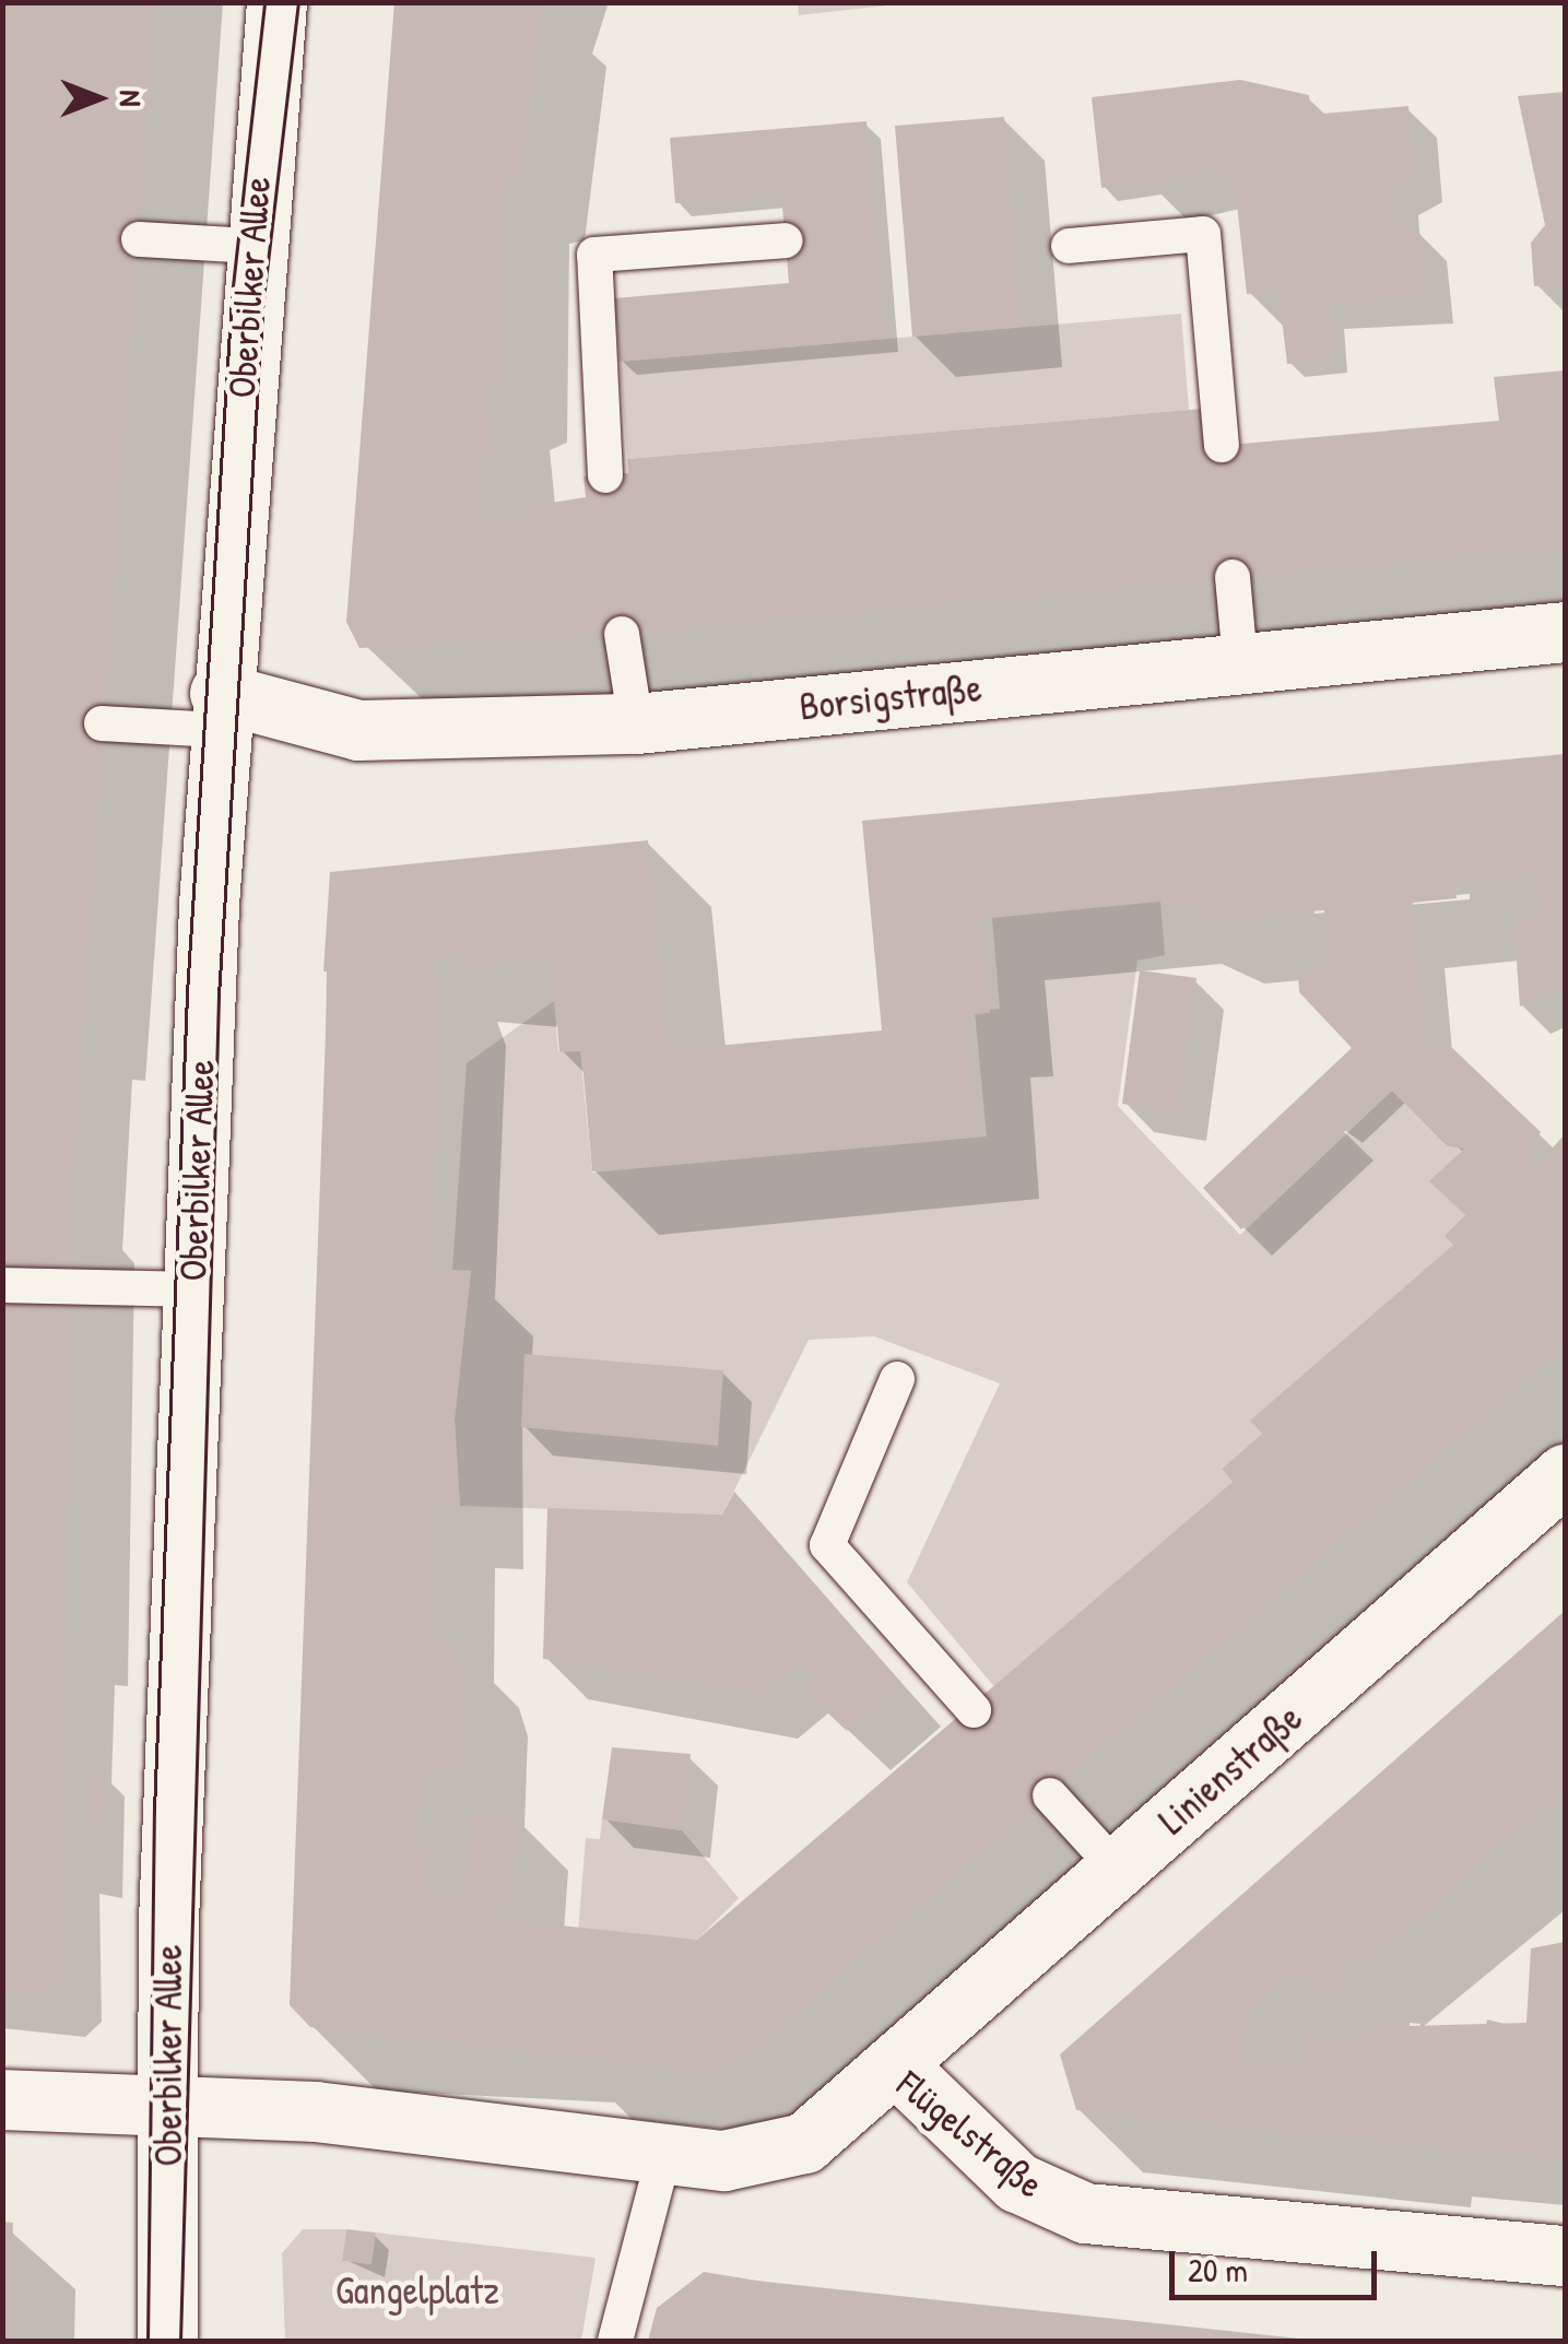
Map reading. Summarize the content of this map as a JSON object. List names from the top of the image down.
{
  "streets": {
    "street": [
      "Oberbilker Allee",
      "Borsigstraße",
      "Linienstraße",
      "Flügelstraße"
    ]
  },
  "crossings": [
    ["Oberbilker Allee", "Borsigstraße"],
    ["Oberbilker Allee", "Flügelstraße"],
    ["Linienstraße", "Flügelstraße"]
  ],
  "parks": ["Gangelplatz"],
  "scale_bar": "20 m",
  "north": "right"
}
